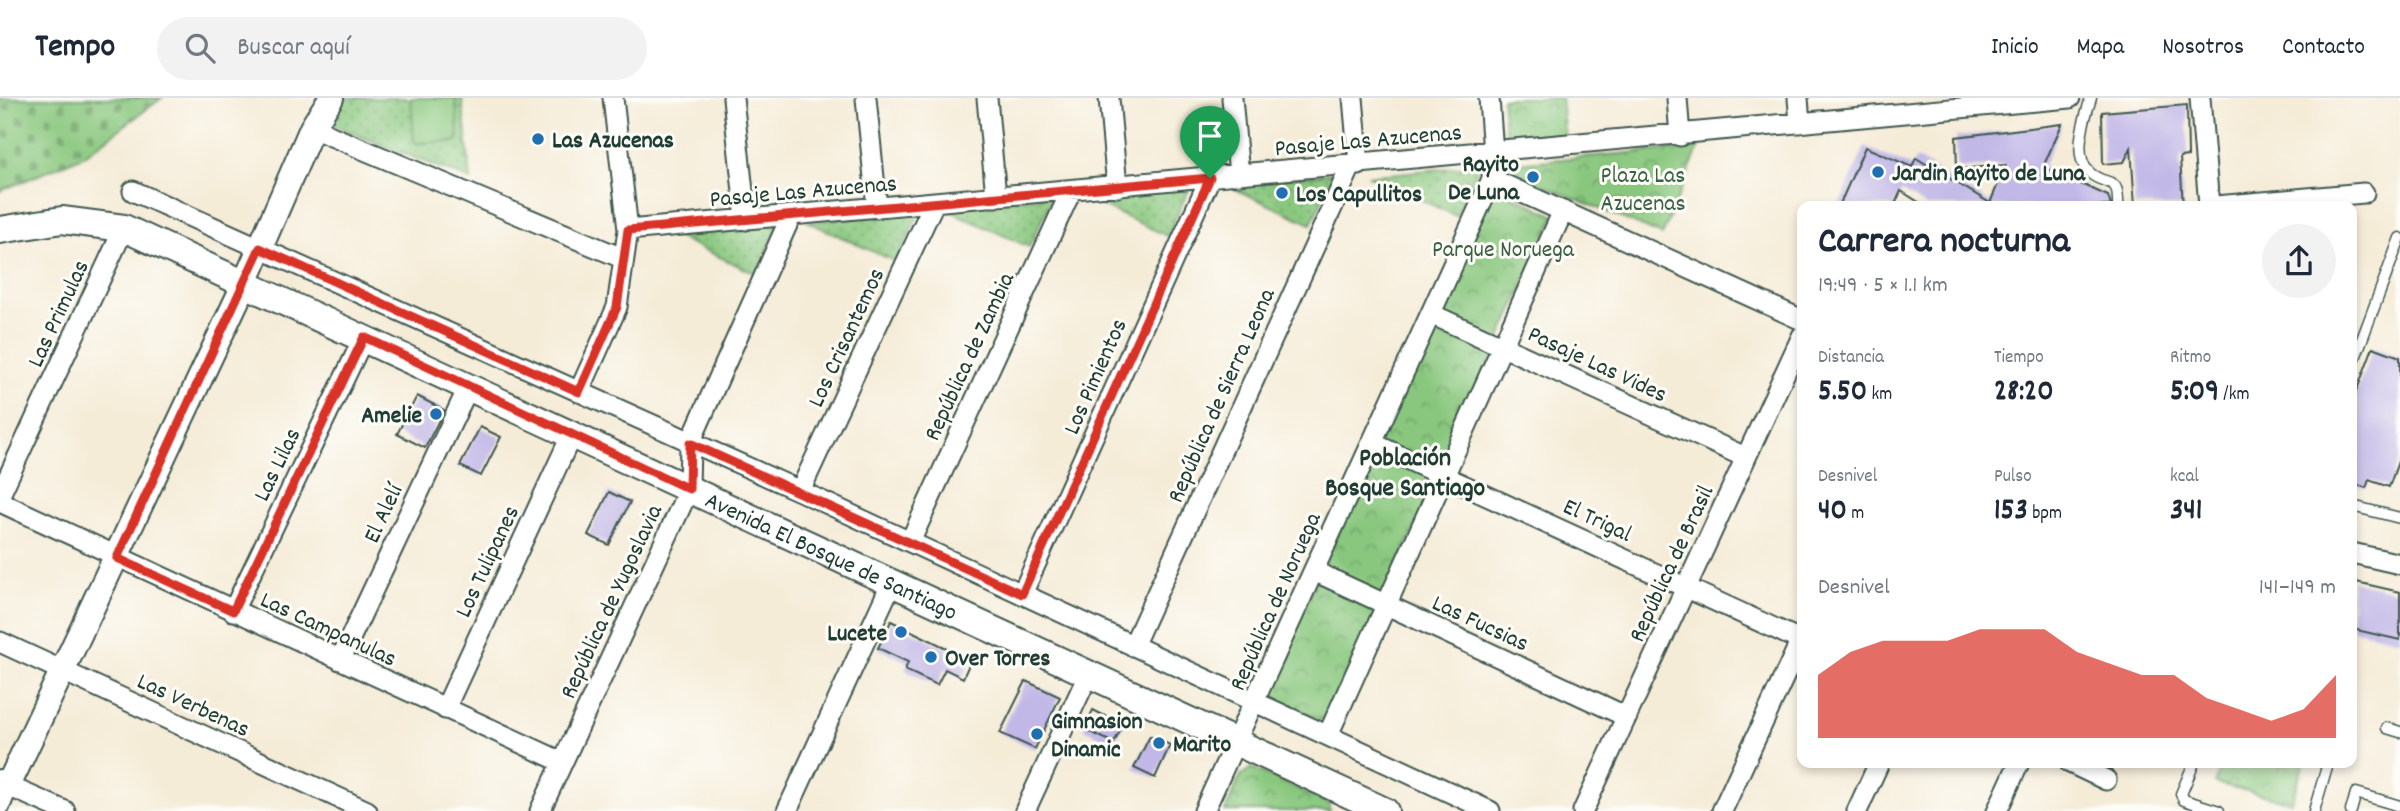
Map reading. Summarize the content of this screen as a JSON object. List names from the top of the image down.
{
  "streets": {
    "main road": ["Avenida El Bosque de Santiago"],
    "street": [
      "Pasaje Las Azucenas",
      "Las Primulas",
      "Los Crisantemos",
      "República de Zambia",
      "Pasaje Las Vides",
      "Los Pimientos",
      "República de Sierra Leona",
      "Las Lilas",
      "El Alelí",
      "El Trigal",
      "Los Tulipanes",
      "República de Brasil",
      "República de Yugoslavia",
      "República de Noruega",
      "Las Fucsias",
      "Las Campanulas",
      "Las Verbenas"
    ]
  },
  "crossings": [
    ["Pasaje Las Azucenas", "Los Crisantemos"],
    ["Pasaje Las Azucenas", "República de Zambia"],
    ["Pasaje Las Azucenas", "Los Pimientos"],
    ["Pasaje Las Azucenas", "República de Sierra Leona"],
    ["Pasaje Las Azucenas", "República de Yugoslavia"],
    ["Pasaje Las Azucenas", "República de Noruega"],
    ["Las Primulas", "Avenida El Bosque de Santiago"],
    ["Los Crisantemos", "Avenida El Bosque de Santiago"],
    ["República de Zambia", "Avenida El Bosque de Santiago"],
    ["Pasaje Las Vides", "República de Brasil"],
    ["Pasaje Las Vides", "República de Noruega"],
    ["Los Pimientos", "Avenida El Bosque de Santiago"],
    ["República de Sierra Leona", "Avenida El Bosque de Santiago"],
    ["Las Lilas", "Avenida El Bosque de Santiago"],
    ["Las Lilas", "Las Campanulas"],
    ["El Alelí", "Avenida El Bosque de Santiago"],
    ["El Alelí", "Las Campanulas"],
    ["El Trigal", "República de Brasil"],
    ["El Trigal", "República de Noruega"],
    ["Avenida El Bosque de Santiago", "Los Tulipanes"],
    ["Avenida El Bosque de Santiago", "República de Yugoslavia"],
    ["Avenida El Bosque de Santiago", "República de Noruega"],
    ["Los Tulipanes", "Las Campanulas"],
    ["República de Brasil", "Las Fucsias"],
    ["República de Yugoslavia", "Las Campanulas"],
    ["República de Noruega", "Las Fucsias"]
  ],
  "districts": ["Población Bosque Santiago"],
  "parks": ["Plaza Las Azucenas", "Parque Noruega"],
  "places": [
    "Las Azucenas",
    "Jardin Rayito de Luna",
    "Rayito De Luna",
    "Los Capullitos",
    "Amelie",
    "Lucete",
    "Over Torres",
    "Gimnasion Dinamic",
    "Marito"
  ],
  "page": {
    "header": "Tempo",
    "search": "Buscar aquí",
    "nav": [
      "Inicio",
      "Mapa",
      "Nosotros",
      "Contacto"
    ],
    "heading": ["Carrera nocturna", "19:49 · 5 × 1.1 km"],
    "stats": [
      ["Distancia", "5.50 km"],
      ["Tiempo", "28:20"],
      ["Ritmo", "5:09 /km"],
      ["Desnivel", "40 m"],
      ["Pulso", "153 bpm"],
      ["kcal", "341"]
    ],
    "chart": ["Desnivel", "141–149 m"]
  }
}
